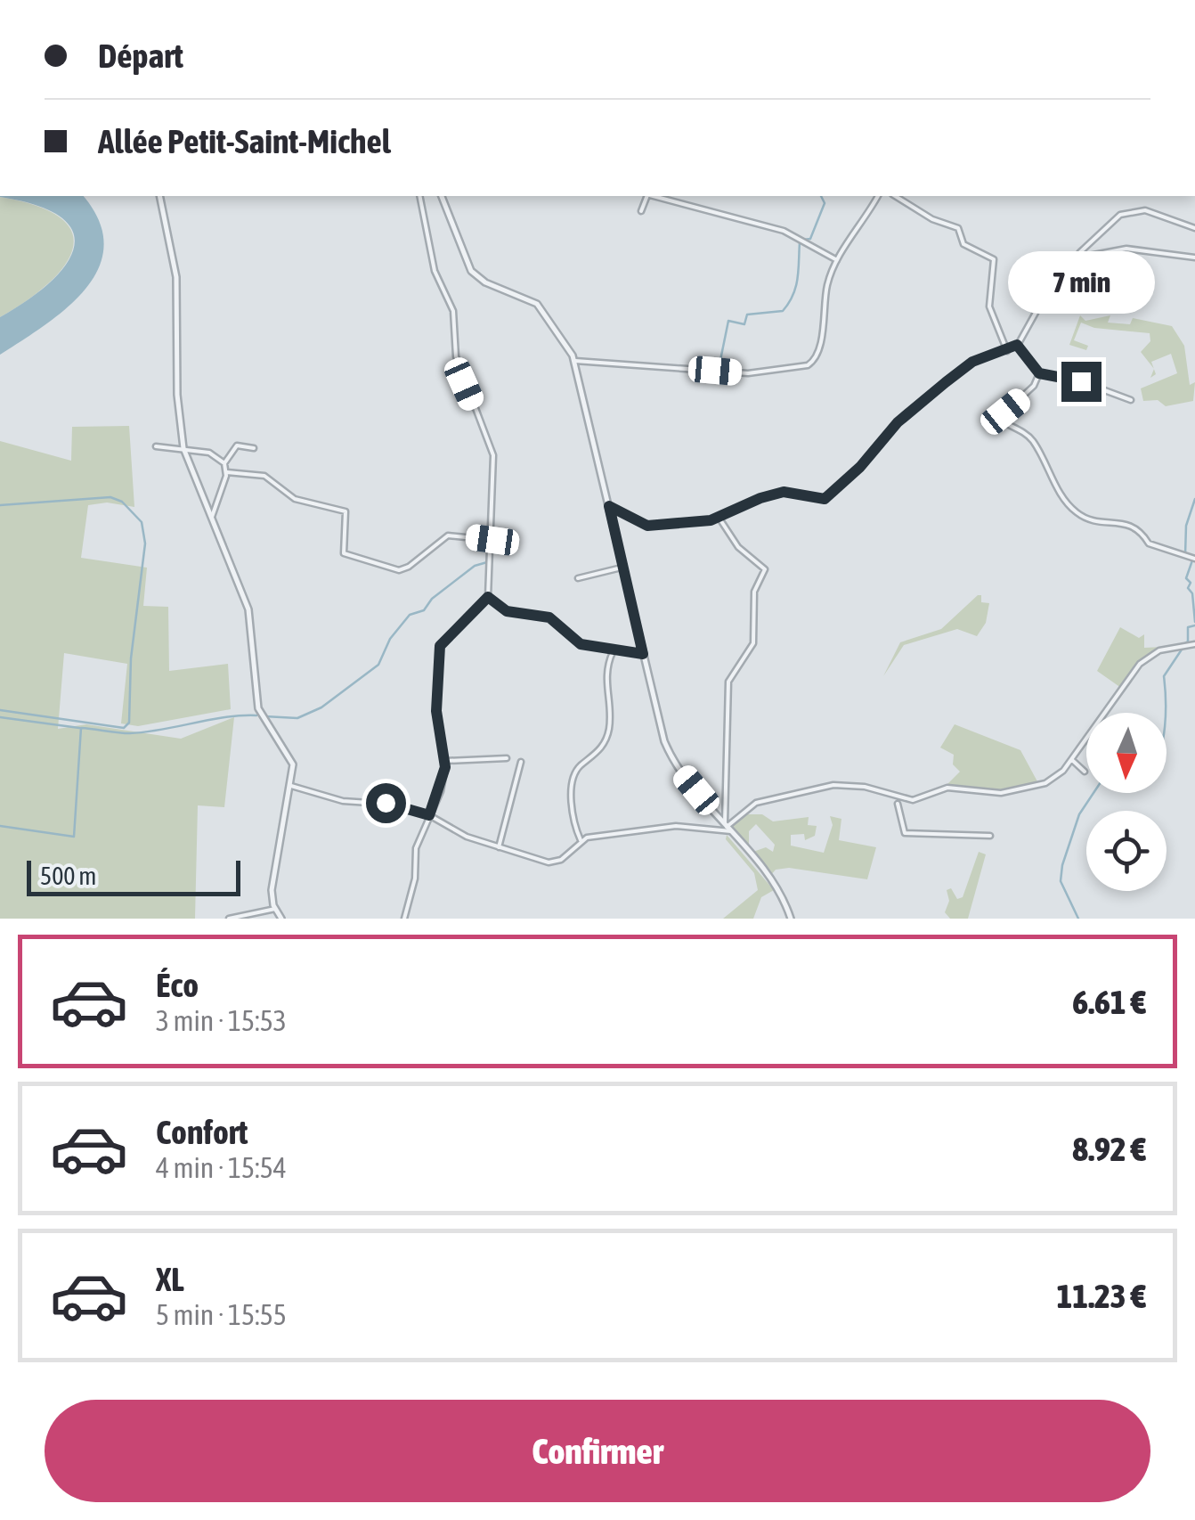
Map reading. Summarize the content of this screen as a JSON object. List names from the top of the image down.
{
  "scale_bar": "500 m",
  "north": "bottom",
  "page": {
    "banner": ["Départ", "Allée Petit-Saint-Michel"],
    "bubble": "7 min",
    "scale": "500 m",
    "list": [
      {
        "name": "Éco",
        "note": "3 min · 15:53",
        "value": "6.61 €"
      },
      {
        "name": "Confort",
        "note": "4 min · 15:54",
        "value": "8.92 €"
      },
      {
        "name": "XL",
        "note": "5 min · 15:55",
        "value": "11.23 €"
      }
    ],
    "buttons": "Confirmer"
  }
}
